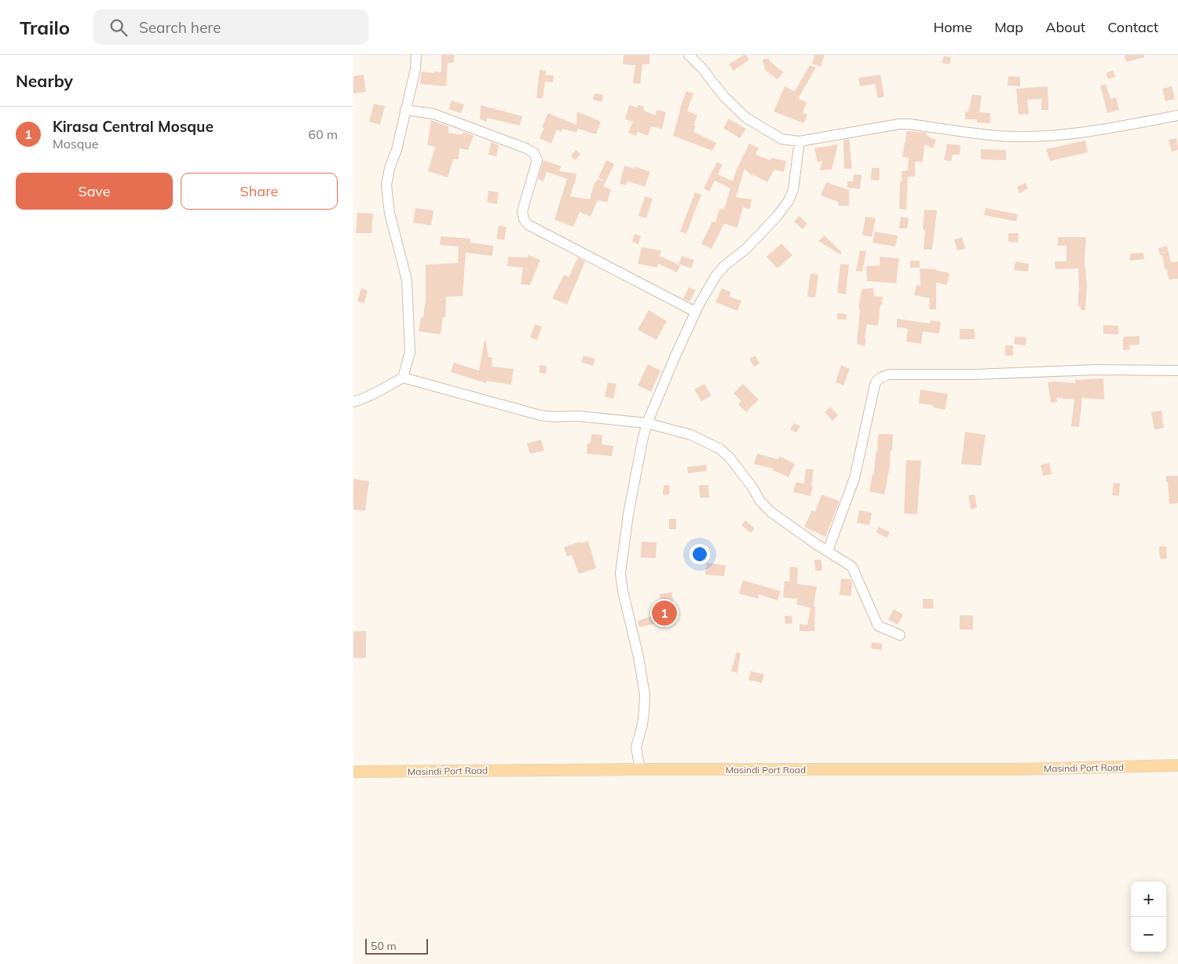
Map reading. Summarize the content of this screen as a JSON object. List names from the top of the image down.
{
  "streets": {
    "main road": ["Masindi Port Road"]
  },
  "scale_bar": "50 m",
  "page": {
    "header": "Trailo",
    "search": "Search here",
    "nav": [
      "Home",
      "Map",
      "About",
      "Contact"
    ],
    "heading": "Nearby",
    "list": [
      {
        "mark": "1",
        "name": "Kirasa Central Mosque",
        "note": "Mosque",
        "value": "60 m"
      }
    ],
    "buttons": ["Save", "Share"],
    "pins": "1",
    "map_buttons": ["+", "−"],
    "scale": "50 m"
  }
}
